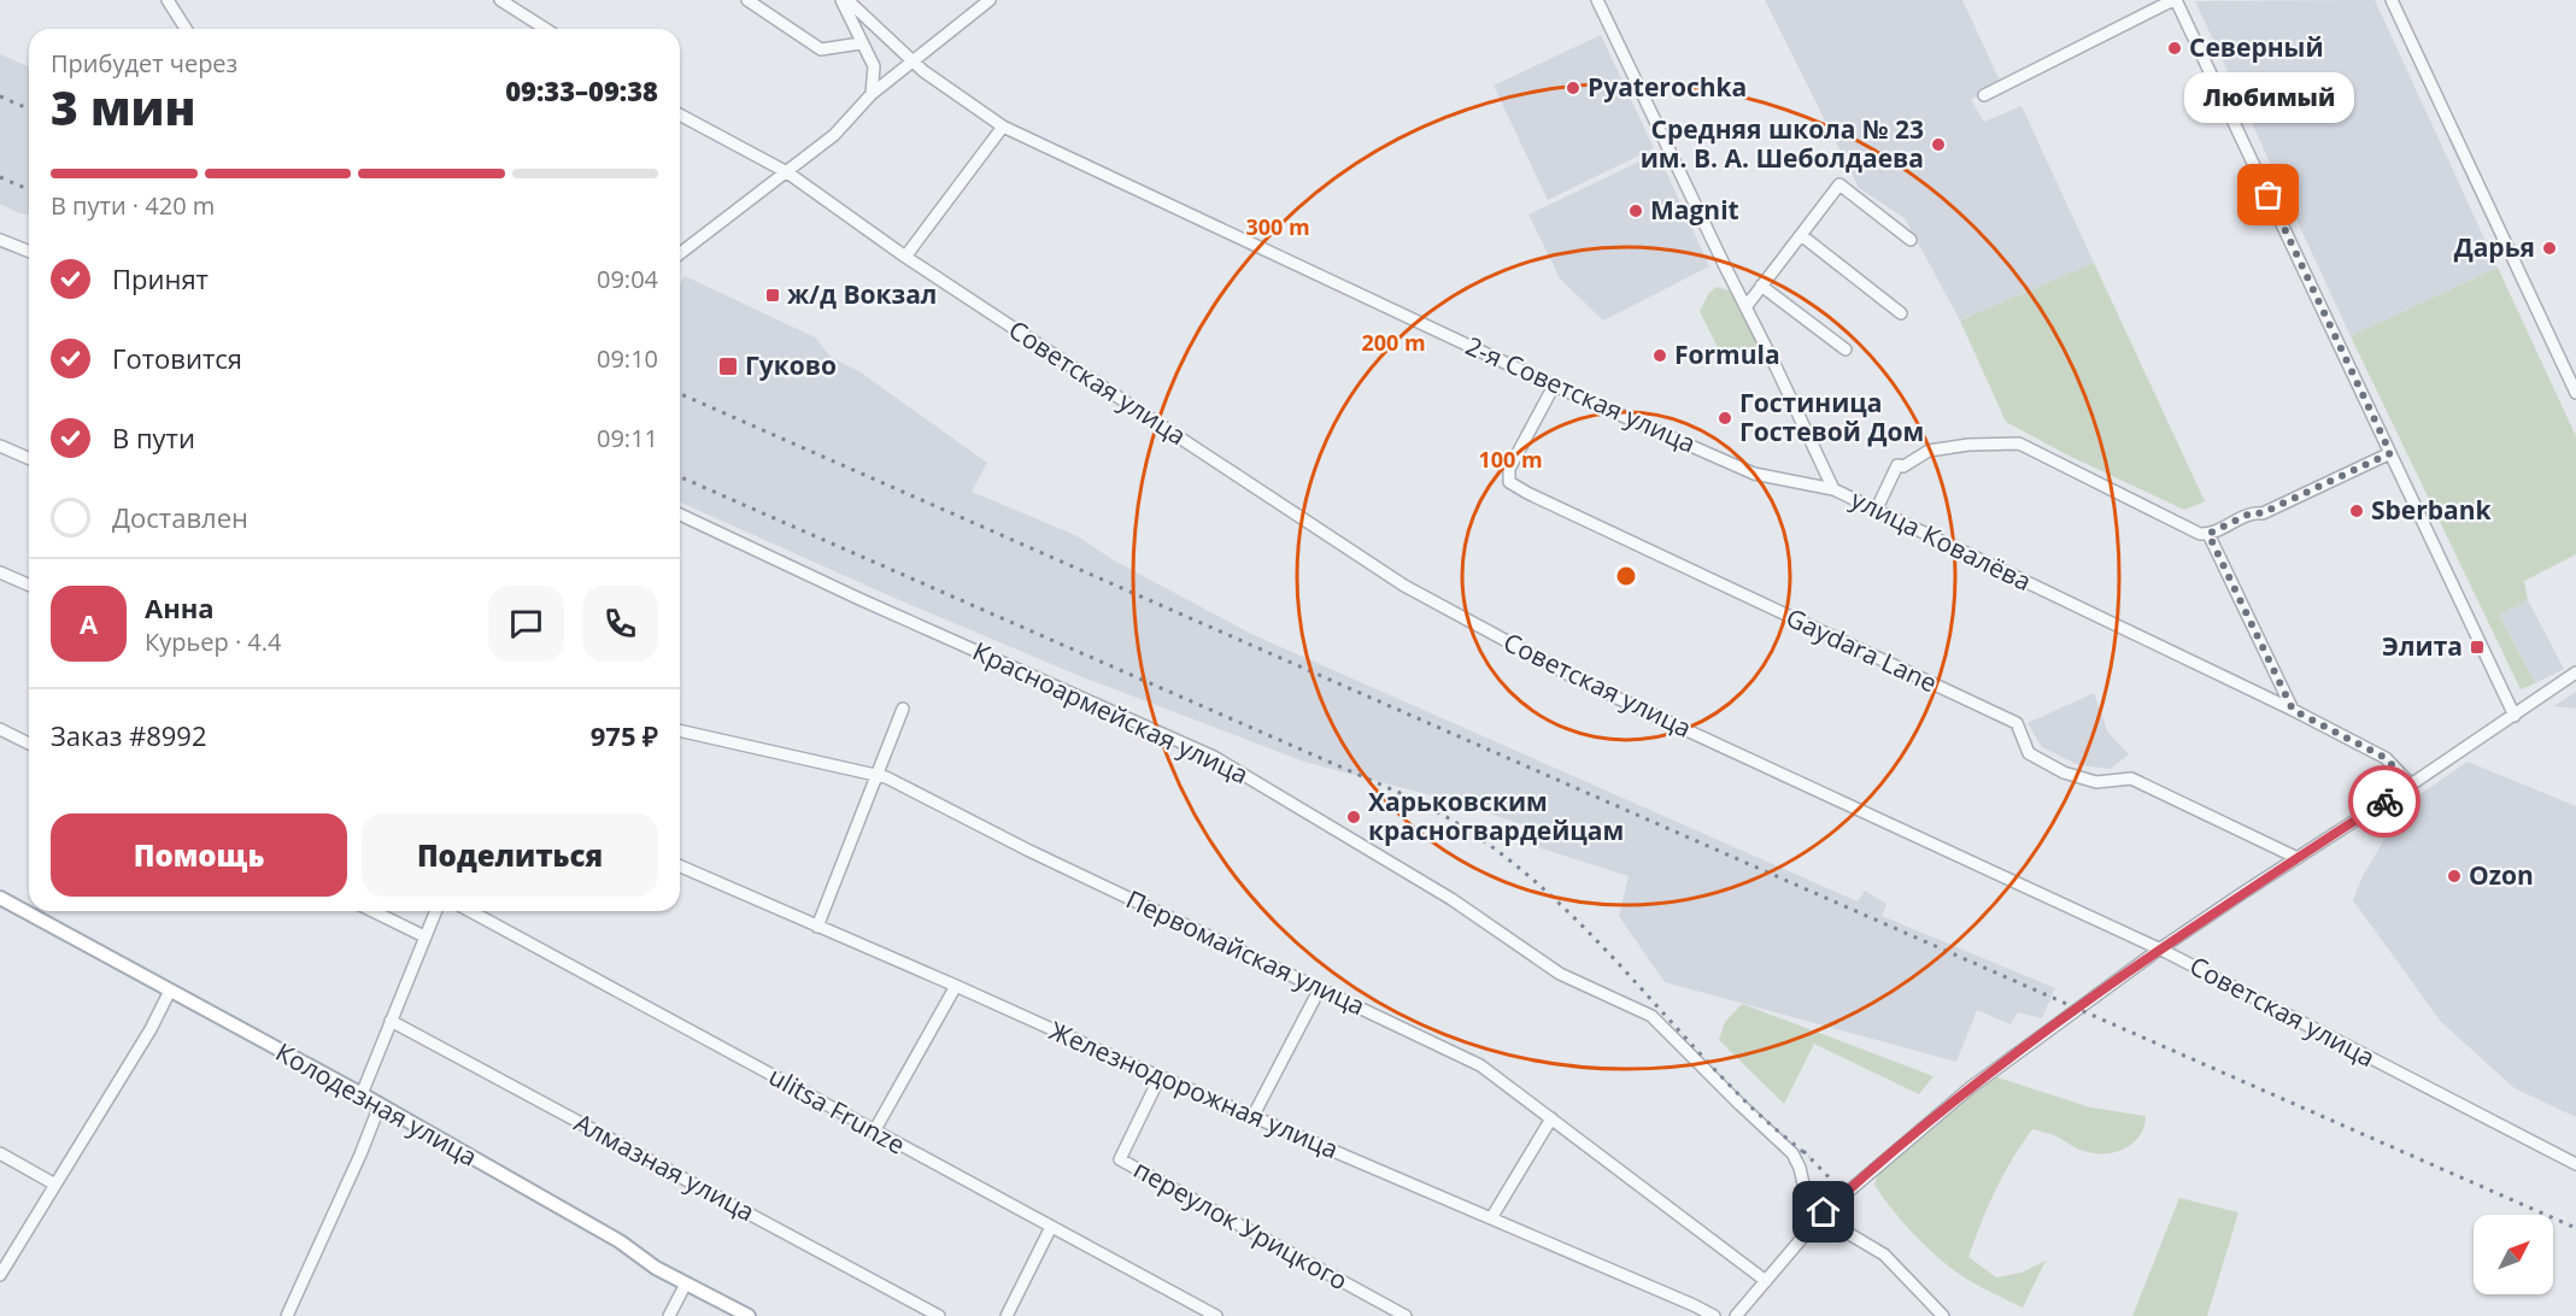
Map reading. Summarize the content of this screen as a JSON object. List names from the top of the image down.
{
  "streets": {
    "main road": ["Колодезная улица"],
    "street": [
      "Советская улица",
      "2-я Советская улица",
      "улица Ковалёва",
      "Gaydara Lane",
      "Красноармейская улица",
      "Первомайская улица",
      "Железнодорожная улица",
      "ulitsa Frunze",
      "Алмазная улица",
      "переулок Урицкого"
    ]
  },
  "crossings": [
    ["2-я Советская улица", "улица Ковалёва"],
    ["2-я Советская улица", "Gaydara Lane"],
    ["Железнодорожная улица", "переулок Урицкого"]
  ],
  "places": {
    "other": [
      "Северный",
      "Pyaterochka",
      "Средняя школа № 23 им. В. А. Шеболдаева",
      "Любимый",
      "Magnit",
      "Дарья",
      "Formula",
      "Гостиница Гостевой Дом",
      "Sberbank",
      "Харьковским красногвардейцам",
      "Ozon"
    ],
    "transit": ["ж/д Вокзал", "Гуково", "Элита"]
  },
  "north": "top right",
  "page": {
    "heading": ["3 мин", "Прибудет через", "09:33–09:38"],
    "panel": [
      "Анна",
      "Курьер · 4.4",
      "Заказ #8992",
      "975 ₽"
    ],
    "bubble": "Любимый",
    "bar": "В пути · 420 m",
    "list": [
      ["Принят", "09:04"],
      ["Готовится", "09:10"],
      ["В пути", "09:11"],
      "Доставлен"
    ],
    "round": "А",
    "buttons": ["Помощь", "Поделиться"]
  },
  "rings": ["300 m", "200 m", "100 m"]
}
